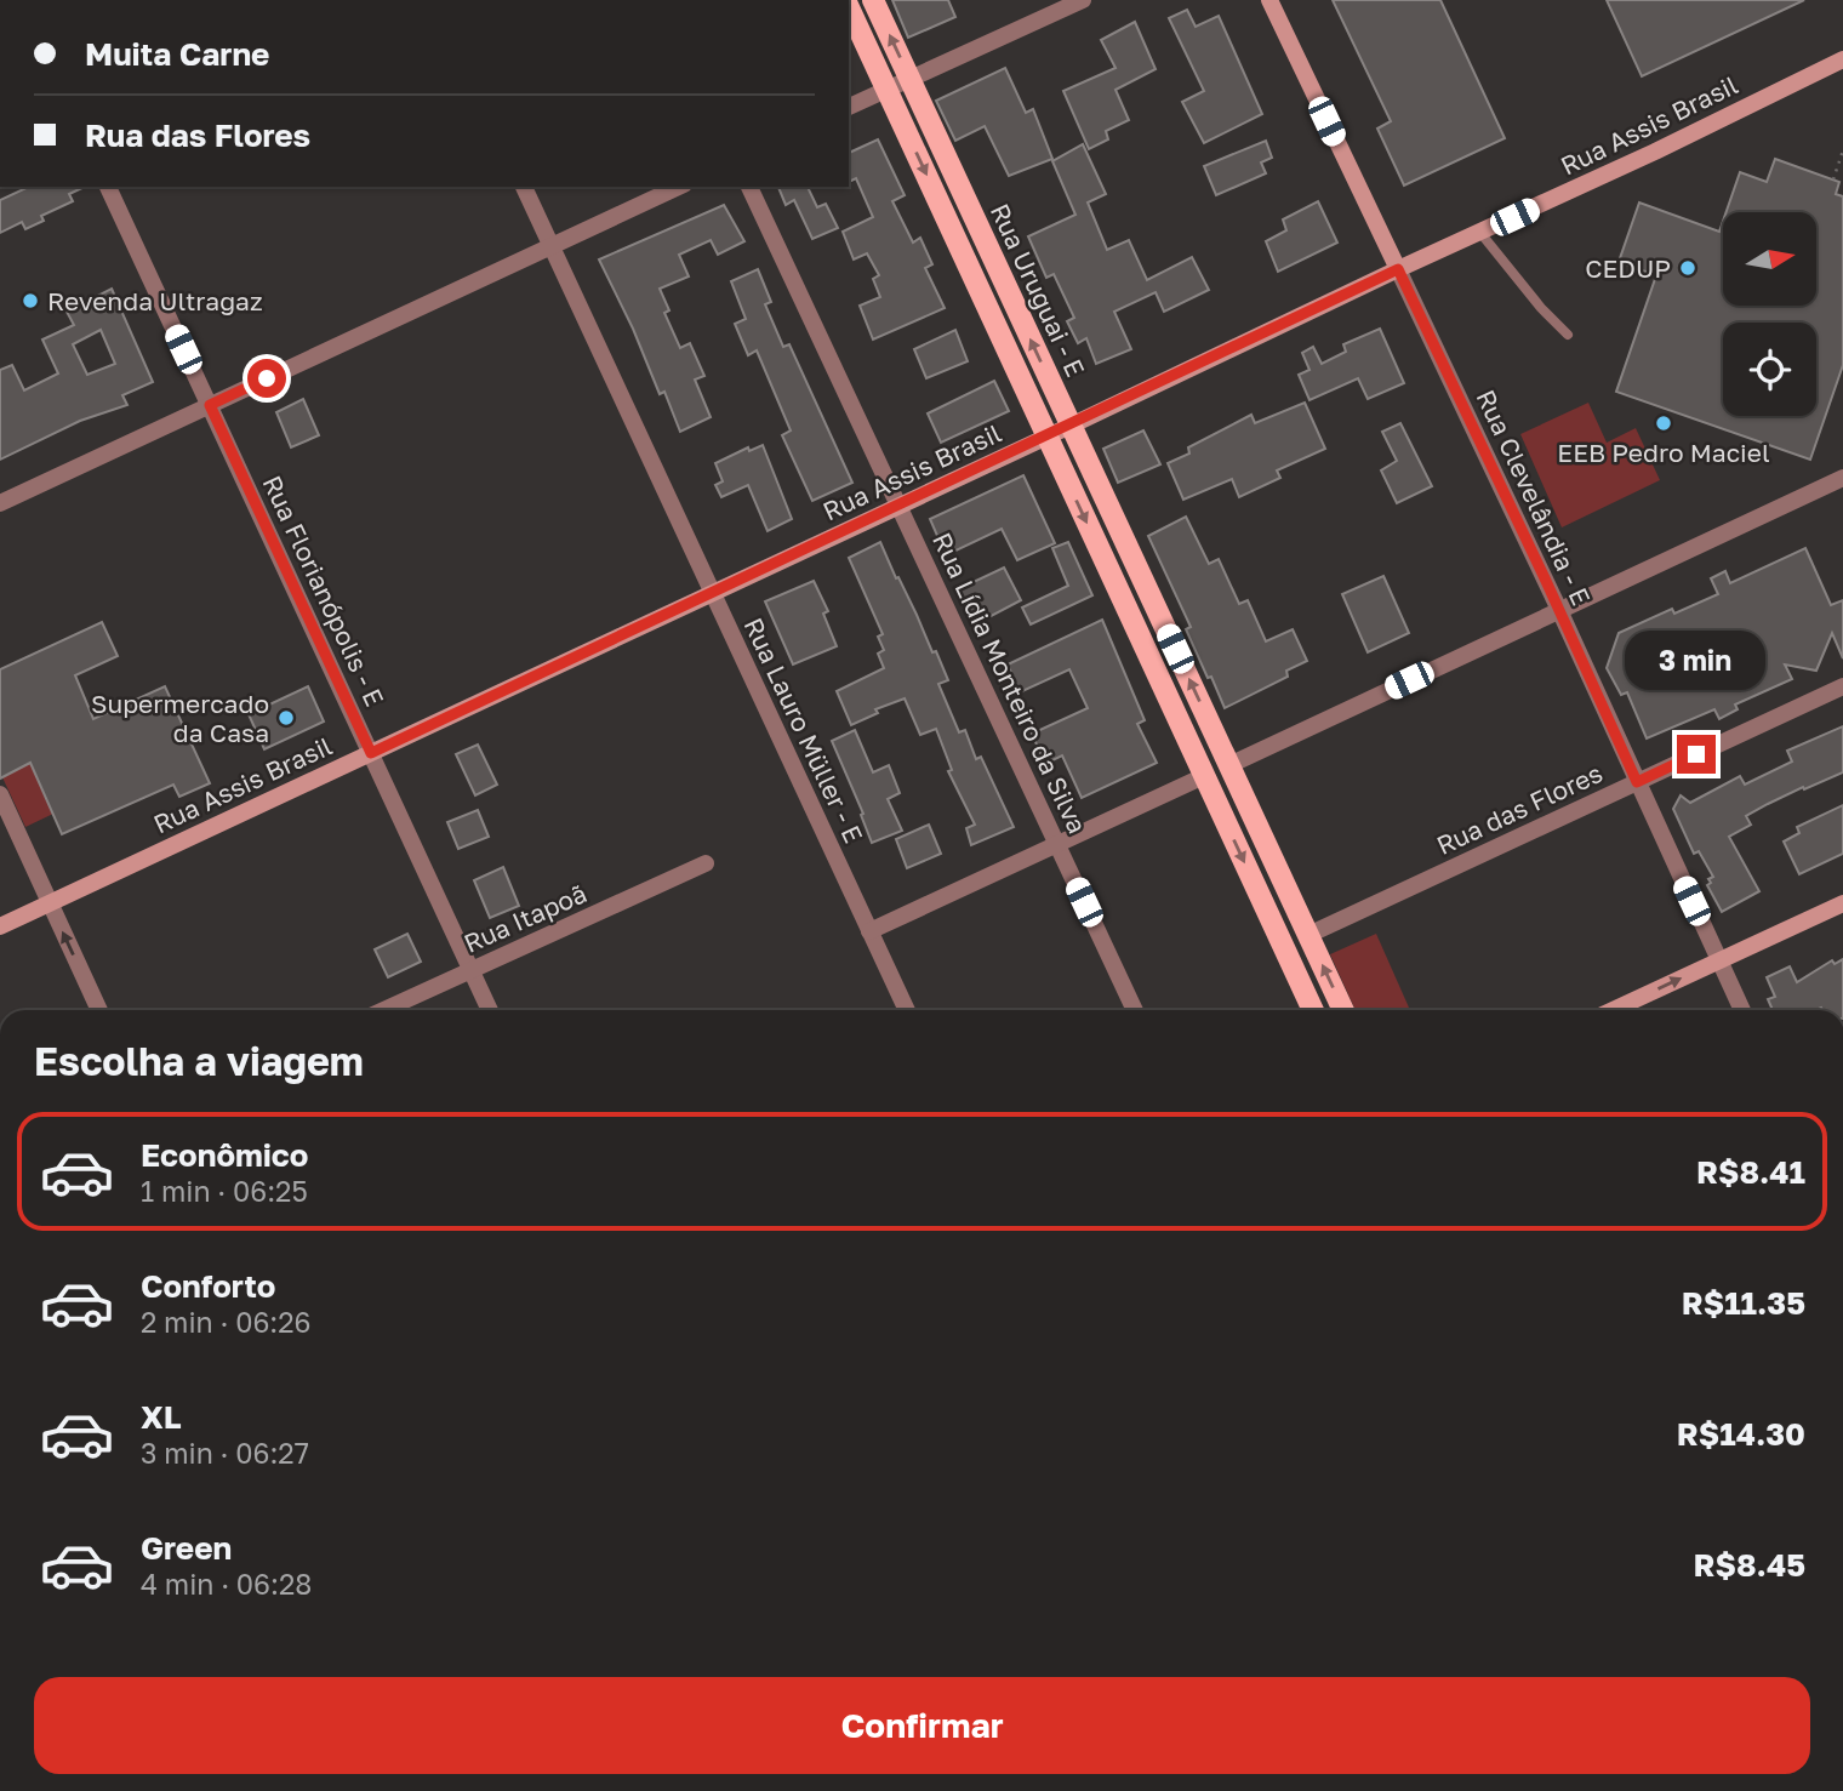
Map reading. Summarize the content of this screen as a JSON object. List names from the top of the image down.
{
  "streets": {
    "main road": ["Rua Uruguai - E"],
    "street": [
      "Rua Assis Brasil",
      "Rua Clevelândia - E",
      "Rua Florianópolis - E",
      "Rua Lídia Monteiro da Silva",
      "Rua Lauro Müller - E",
      "Rua das Flores",
      "Rua Itapoã"
    ]
  },
  "crossings": [
    ["Rua Assis Brasil", "Rua Uruguai - E"],
    ["Rua Assis Brasil", "Rua Clevelândia - E"],
    ["Rua Assis Brasil", "Rua Florianópolis - E"],
    ["Rua Assis Brasil", "Rua Lídia Monteiro da Silva"],
    ["Rua Assis Brasil", "Rua Lauro Müller - E"],
    ["Rua Uruguai - E", "Rua das Flores"],
    ["Rua Clevelândia - E", "Rua das Flores"],
    ["Rua Florianópolis - E", "Rua Itapoã"]
  ],
  "places": [
    "CEDUP",
    "Revenda Ultragaz",
    "EEB Pedro Maciel",
    "Supermercado da Casa"
  ],
  "north": "right",
  "page": {
    "banner": ["Muita Carne", "Rua das Flores"],
    "bubble": "3 min",
    "heading": "Escolha a viagem",
    "list": [
      {
        "name": "Econômico",
        "note": "1 min · 06:25",
        "value": "R$8.41"
      },
      {
        "name": "Conforto",
        "note": "2 min · 06:26",
        "value": "R$11.35"
      },
      {
        "name": "XL",
        "note": "3 min · 06:27",
        "value": "R$14.30"
      },
      {
        "name": "Green",
        "note": "4 min · 06:28",
        "value": "R$8.45"
      }
    ],
    "buttons": "Confirmar"
  }
}
